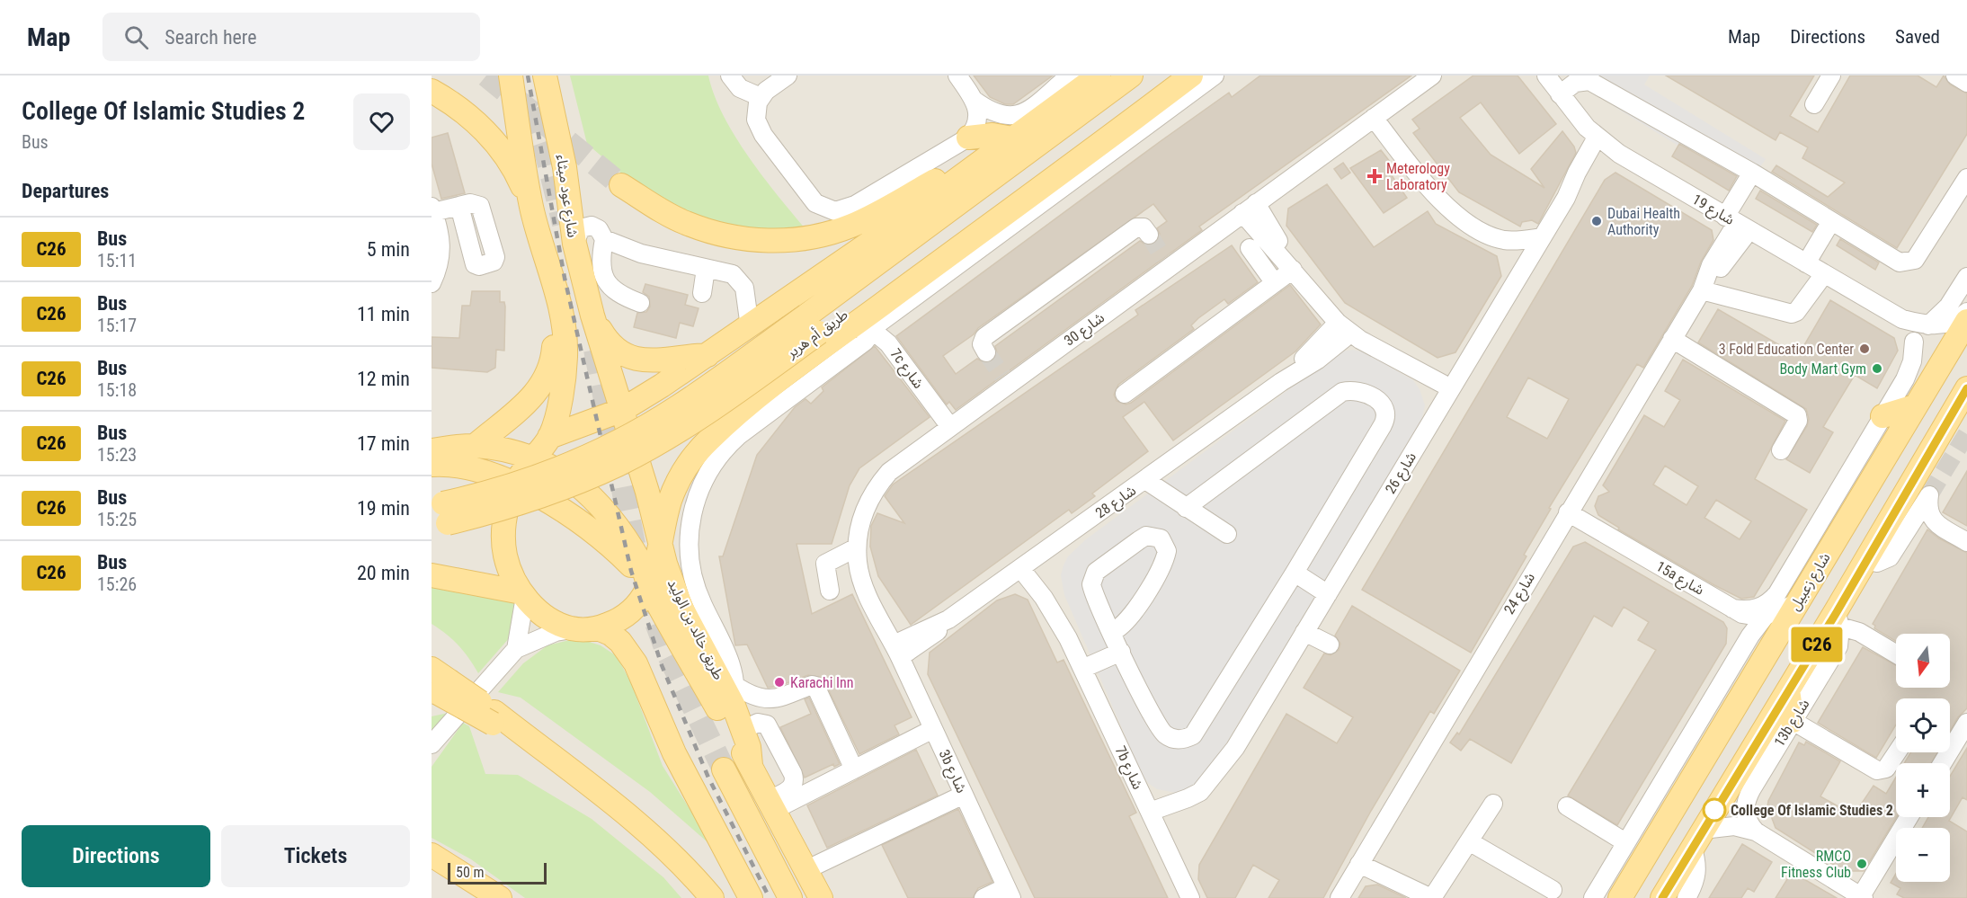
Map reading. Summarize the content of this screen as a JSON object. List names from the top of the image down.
{
  "streets": {
    "main road": [
      "شارع عود ميثاء",
      "طريق أم هرير",
      "شارع زعبيل",
      "طريق خالد بن الوليد"
    ],
    "street": [
      "شارع 19",
      "شارع 30",
      "7c شارع",
      "شارع 26",
      "شارع 28",
      "15a شارع",
      "شارع 24",
      "13b شارع",
      "7b شارع",
      "3b شارع"
    ]
  },
  "crossings": [
    ["شارع عود ميثاء", "طريق خالد بن الوليد"],
    ["شارع 19", "شارع 26"],
    ["شارع 19", "شارع 24"],
    ["شارع 30", "7c شارع"],
    ["شارع 30", "شارع 28"],
    ["شارع 30", "3b شارع"],
    ["شارع 26", "7b شارع"],
    ["شارع 28", "7b شارع"],
    ["شارع 28", "3b شارع"],
    ["15a شارع", "شارع 24"]
  ],
  "places": {
    "health": ["Meterology Laboratory"],
    "other": [
      "Dubai Health Authority",
      "3 Fold Education Center",
      "Body Mart Gym",
      "Karachi Inn",
      "College Of Islamic Studies 2",
      "RMCO Fitness Club"
    ]
  },
  "lines": ["bus line C26"],
  "scale_bar": "50 m",
  "north": "bottom",
  "page": {
    "header": "Map",
    "search": "Search here",
    "nav": ["Map", "Directions", "Saved"],
    "heading": [
      ["College Of Islamic Studies 2", "Bus"],
      "Departures"
    ],
    "on_map": "C26",
    "list": [
      {
        "mark": "C26",
        "name": "Bus",
        "note": "15:11",
        "value": "5 min"
      },
      {
        "mark": "C26",
        "name": "Bus",
        "note": "15:17",
        "value": "11 min"
      },
      {
        "mark": "C26",
        "name": "Bus",
        "note": "15:18",
        "value": "12 min"
      },
      {
        "mark": "C26",
        "name": "Bus",
        "note": "15:23",
        "value": "17 min"
      },
      {
        "mark": "C26",
        "name": "Bus",
        "note": "15:25",
        "value": "19 min"
      },
      {
        "mark": "C26",
        "name": "Bus",
        "note": "15:26",
        "value": "20 min"
      }
    ],
    "map_buttons": ["+", "−"],
    "buttons": ["Directions", "Tickets"],
    "scale": "50 m"
  }
}
